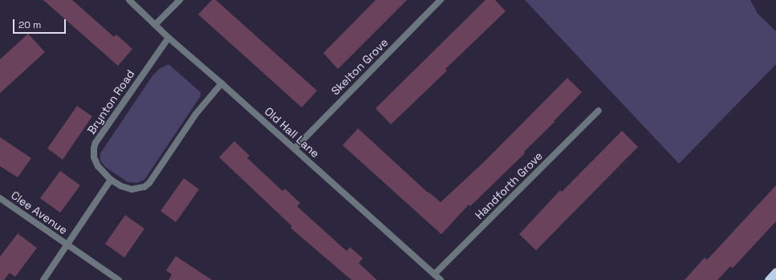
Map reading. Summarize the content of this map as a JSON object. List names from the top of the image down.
{
  "streets": {
    "street": [
      "Skelton Grove",
      "Brynton Road",
      "Old Hall Lane",
      "Handforth Grove",
      "Clee Avenue"
    ]
  },
  "crossings": [
    ["Skelton Grove", "Old Hall Lane"],
    ["Brynton Road", "Old Hall Lane"],
    ["Old Hall Lane", "Handforth Grove"]
  ],
  "scale_bar": "20 m"
}
